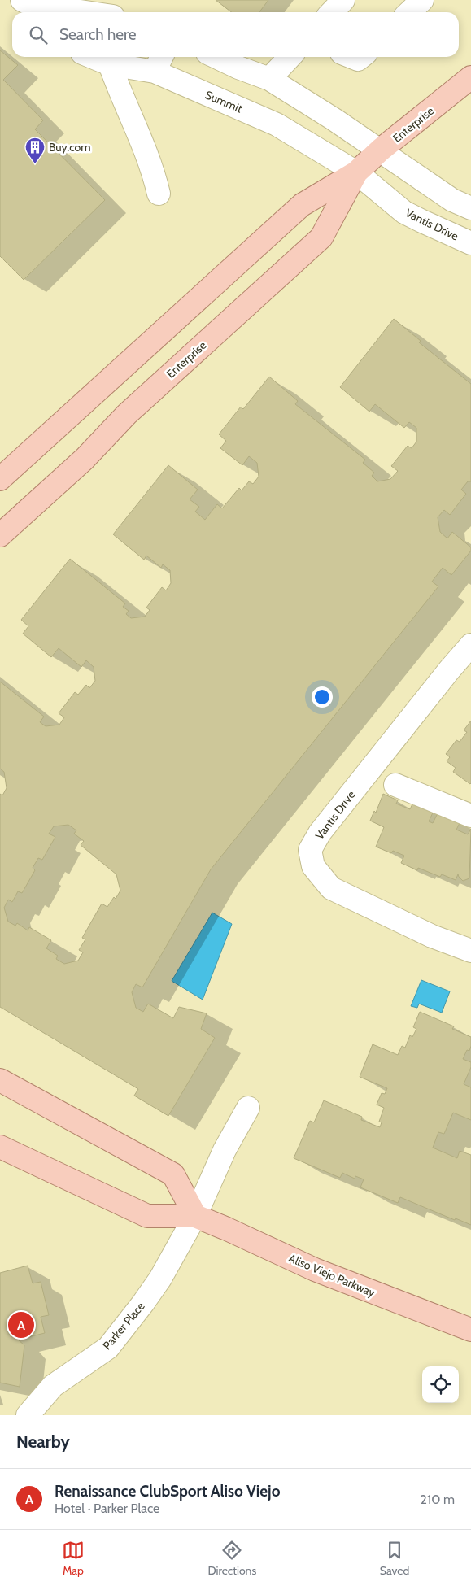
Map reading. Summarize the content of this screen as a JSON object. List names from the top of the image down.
{
  "streets": {
    "main road": ["Enterprise", "Aliso Viejo Parkway"],
    "street": ["Summit", "Vantis Drive", "Parker Place"]
  },
  "crossings": [
    ["Summit", "Enterprise"],
    ["Summit", "Vantis Drive"],
    ["Enterprise", "Vantis Drive"],
    ["Aliso Viejo Parkway", "Parker Place"]
  ],
  "places": {
    "building": ["Buy.com"]
  },
  "page": {
    "search": "Search here",
    "pins": "A",
    "heading": "Nearby",
    "list": [
      {
        "mark": "A",
        "name": "Renaissance ClubSport Aliso Viejo",
        "note": "Hotel · Parker Place",
        "value": "210 m"
      }
    ],
    "nav": ["Map", "Directions", "Saved"]
  }
}
